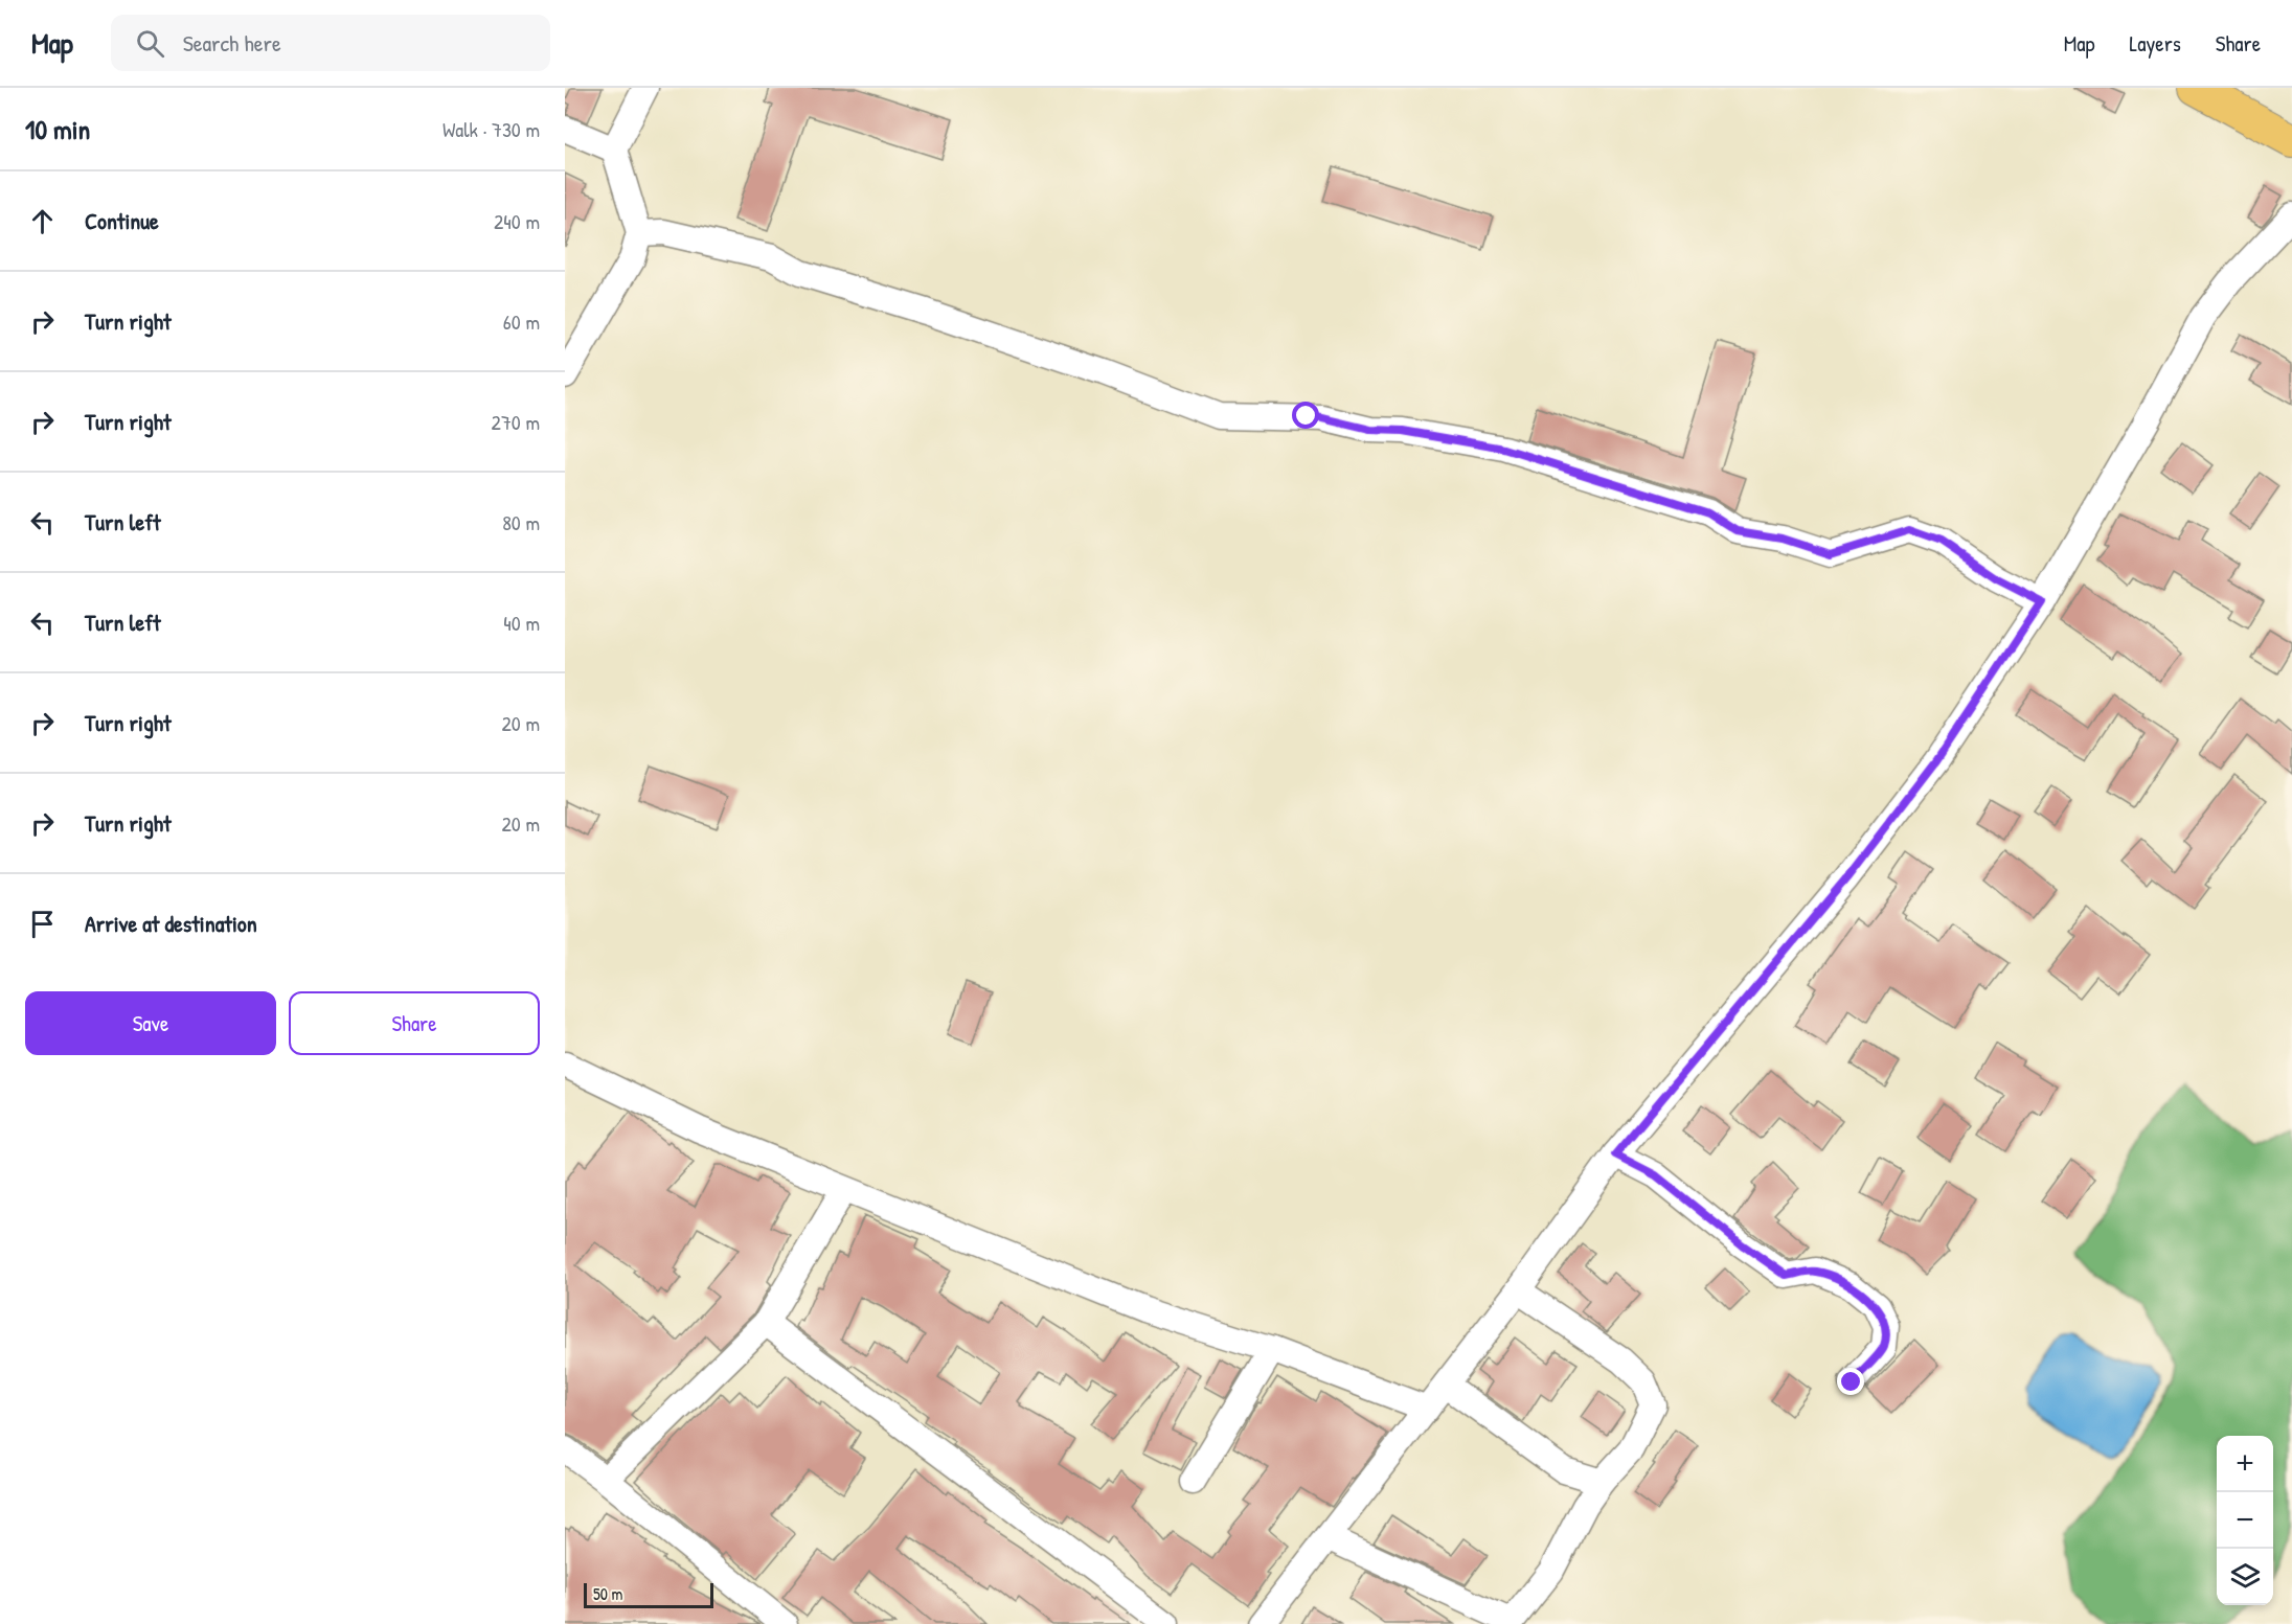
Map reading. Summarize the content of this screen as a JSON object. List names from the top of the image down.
{
  "scale_bar": "50 m",
  "page": {
    "header": "Map",
    "search": "Search here",
    "nav": ["Map", "Layers", "Share"],
    "heading": ["10 min", "Walk · 730 m"],
    "list": [
      ["Continue", "240 m"],
      ["Turn right", "60 m"],
      ["Turn right", "270 m"],
      ["Turn left", "80 m"],
      ["Turn left", "40 m"],
      ["Turn right", "20 m"],
      ["Turn right", "20 m"],
      "Arrive at destination"
    ],
    "buttons": ["Save", "Share"],
    "map_buttons": ["+", "−"],
    "scale": "50 m"
  }
}
